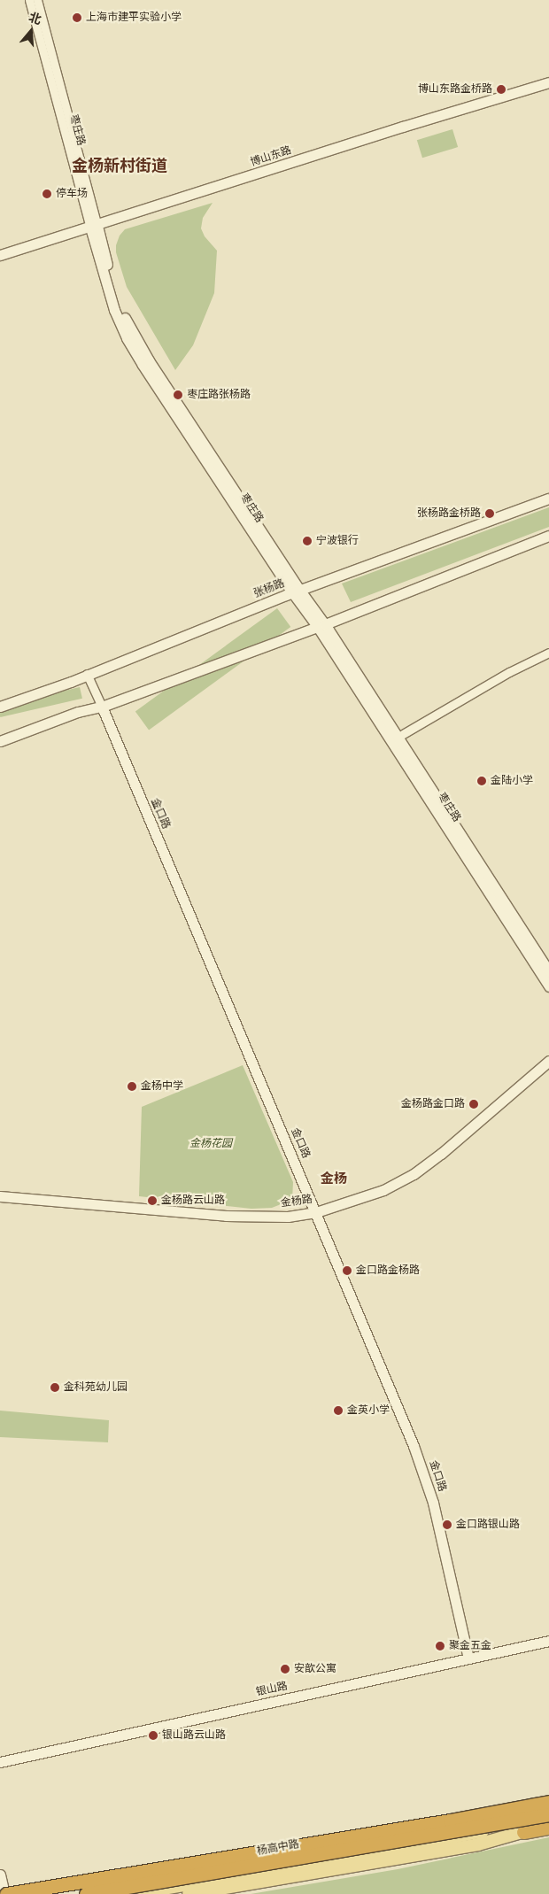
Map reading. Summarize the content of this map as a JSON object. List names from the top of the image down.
{
  "streets": {
    "highway": ["杨高中路"],
    "street": [
      "枣庄路",
      "博山东路",
      "张杨路",
      "金口路",
      "金杨路",
      "银山路"
    ]
  },
  "crossings": [
    ["枣庄路", "博山东路"],
    ["枣庄路", "张杨路"],
    ["张杨路", "金口路"],
    ["金口路", "金杨路"],
    ["金口路", "银山路"]
  ],
  "districts": ["金杨新村街道", "金杨"],
  "parks": ["金杨花园"],
  "places": [
    "上海市建平实验小学",
    "博山东路金桥路",
    "停车场",
    "枣庄路张杨路",
    "张杨路金桥路",
    "宁波银行",
    "金陆小学",
    "金杨中学",
    "金杨路金口路",
    "金杨路云山路",
    "金口路金杨路",
    "金科苑幼儿园",
    "金英小学",
    "金口路银山路",
    "聚金五金",
    "安歆公寓",
    "银山路云山路"
  ],
  "north": "top"
}
